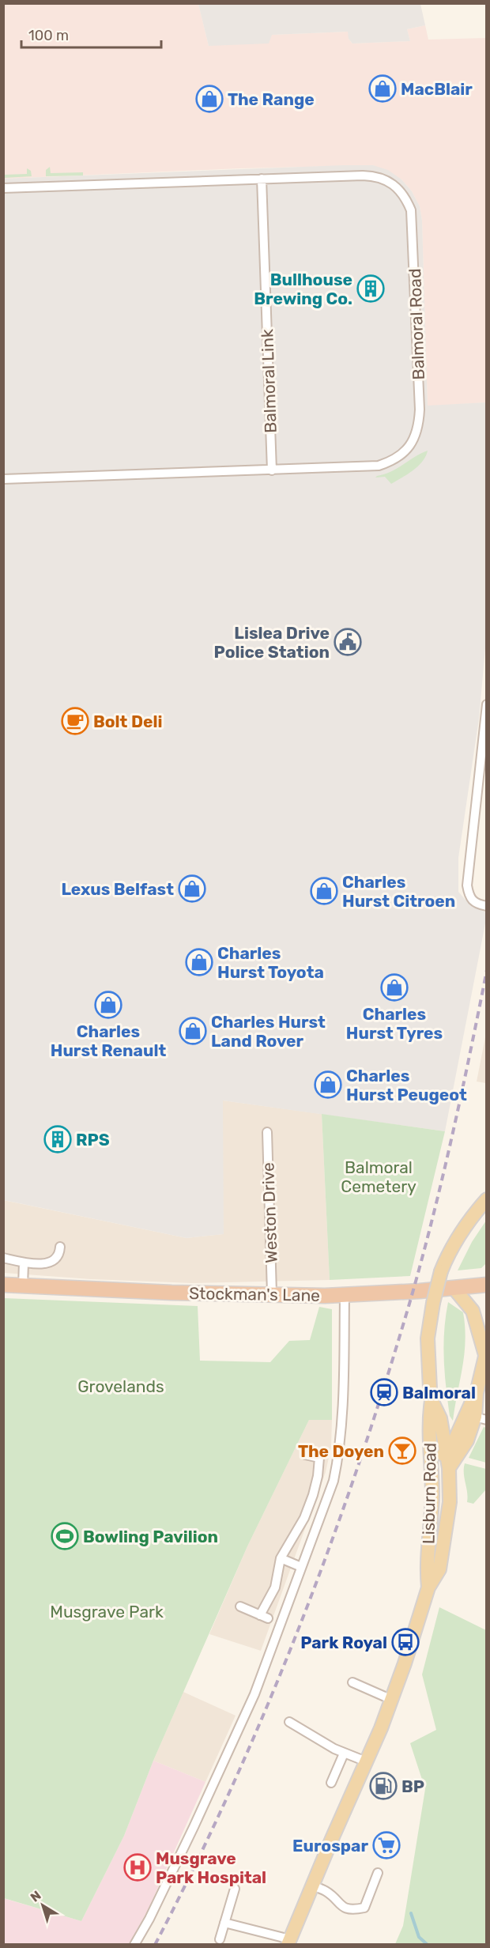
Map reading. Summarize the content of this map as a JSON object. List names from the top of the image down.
{
  "streets": {
    "highway": ["Stockman's Lane"],
    "main road": ["Lisburn Road"],
    "street": ["Balmoral Road", "Balmoral Link", "Weston Drive"]
  },
  "crossings": [
    ["Balmoral Road", "Balmoral Link"],
    ["Weston Drive", "Stockman's Lane"]
  ],
  "parks": ["Balmoral Cemetery", "Grovelands", "Musgrave Park"],
  "places": {
    "shop": [
      "MacBlair",
      "The Range",
      "Lexus Belfast",
      "Charles Hurst Citroen",
      "Charles Hurst Toyota",
      "Charles Hurst Tyres",
      "Charles Hurst Renault",
      "Charles Hurst Land Rover",
      "Charles Hurst Peugeot"
    ],
    "building": ["Bullhouse Brewing Co.", "RPS"],
    "public building": ["Lislea Drive Police Station"],
    "cafe": ["Bolt Deli"],
    "station": ["Balmoral"],
    "bar": ["The Doyen"],
    "sports": ["Bowling Pavilion"],
    "bus stop": ["Park Royal"],
    "fuel station": ["BP"],
    "supermarket": ["Eurospar"],
    "hospital": ["Musgrave Park Hospital"]
  },
  "scale_bar": "100 m",
  "north": "top left"
}
